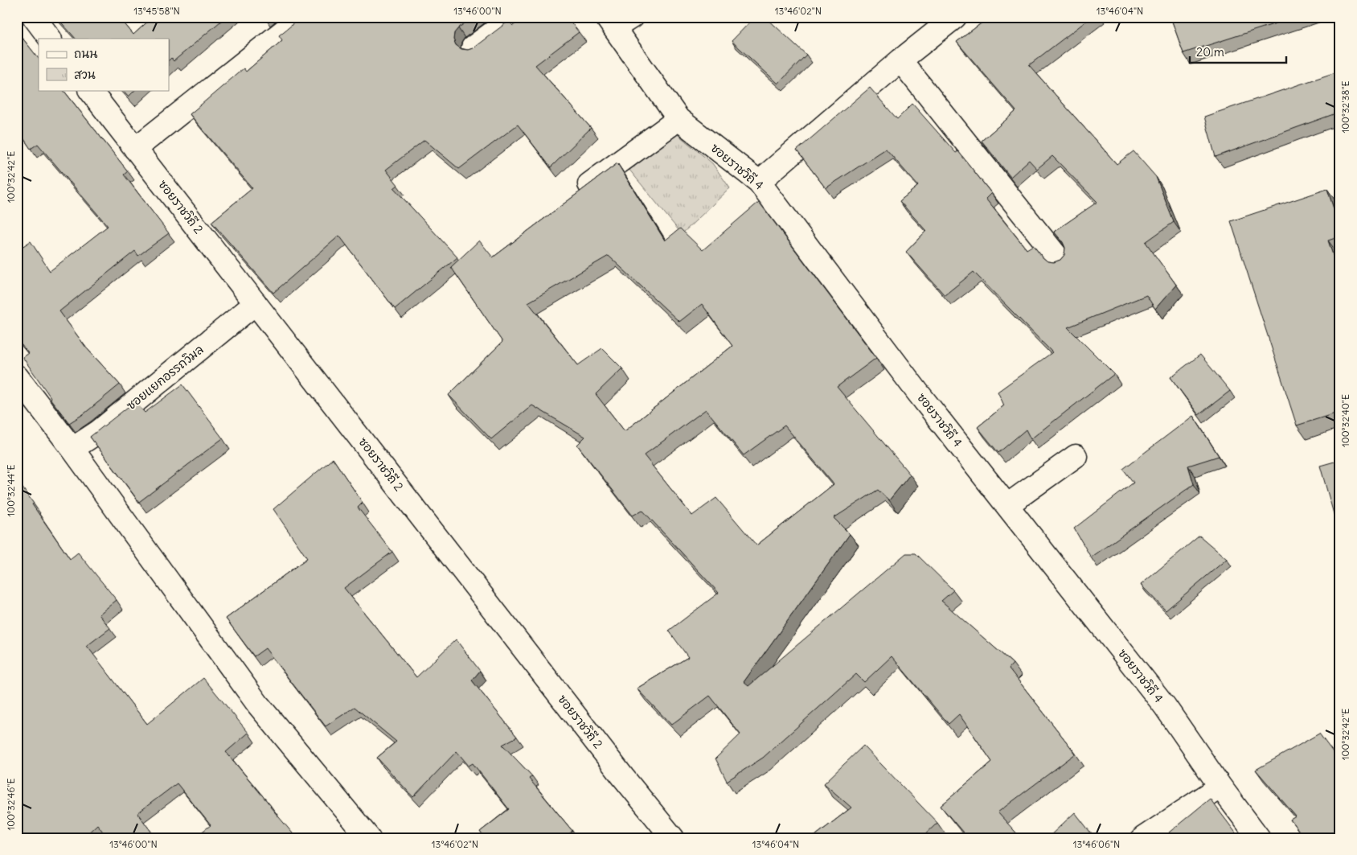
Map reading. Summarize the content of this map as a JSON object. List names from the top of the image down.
{
  "streets": {
    "street": ["ซอยราชวิถี 4", "ซอยราชวิถี 2", "ซอยแยกอรรถวิมล"]
  },
  "crossings": [
    ["ซอยราชวิถี 2", "ซอยแยกอรรถวิมล"]
  ],
  "legend": ["ถนน", "สวน"],
  "scale_bar": "20 m",
  "coordinates": [
    "13°45'58\"N",
    "13°46'00\"N",
    "13°46'02\"N",
    "13°46'04\"N",
    "100°32'38\"E",
    "100°32'42\"E",
    "100°32'40\"E",
    "100°32'44\"E",
    "100°32'46\"E",
    "13°46'06\"N"
  ]
}
